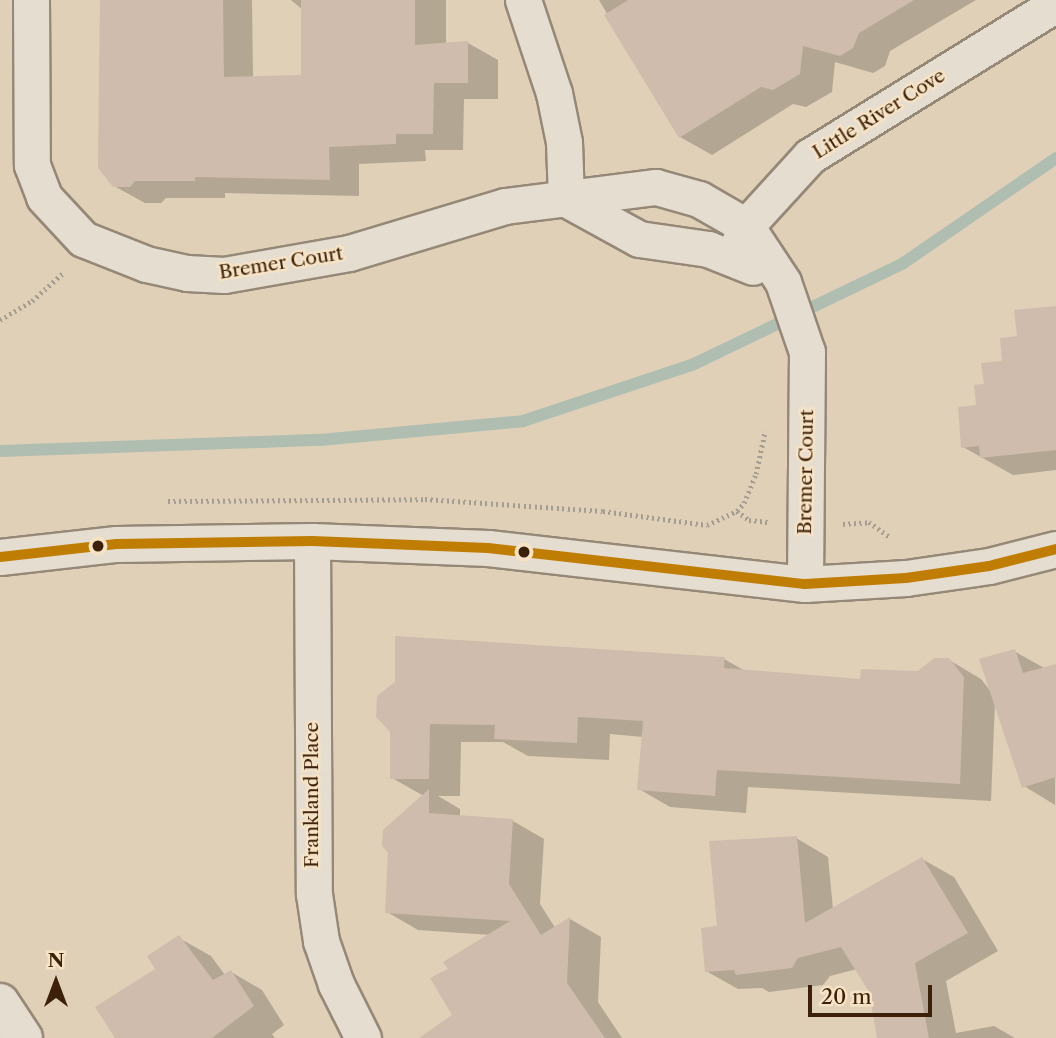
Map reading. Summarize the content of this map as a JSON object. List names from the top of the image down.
{
  "streets": {
    "street": ["Little River Cove", "Bremer Court", "Frankland Place"]
  },
  "crossings": [
    ["Little River Cove", "Bremer Court"]
  ],
  "scale_bar": "20 m",
  "north": "top"
}
